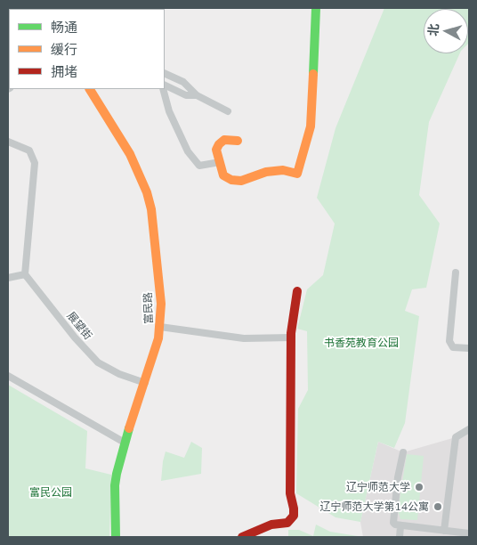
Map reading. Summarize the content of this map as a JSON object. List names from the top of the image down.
{
  "streets": {
    "street": ["富民路", "展望街"]
  },
  "crossings": [
    ["富民路", "展望街"]
  ],
  "parks": ["书香苑教育公园", "富民公园"],
  "places": ["辽宁师范大学", "辽宁师范大学第14公寓"],
  "legend": ["畅通", "缓行", "拥堵"],
  "north": "left"
}
